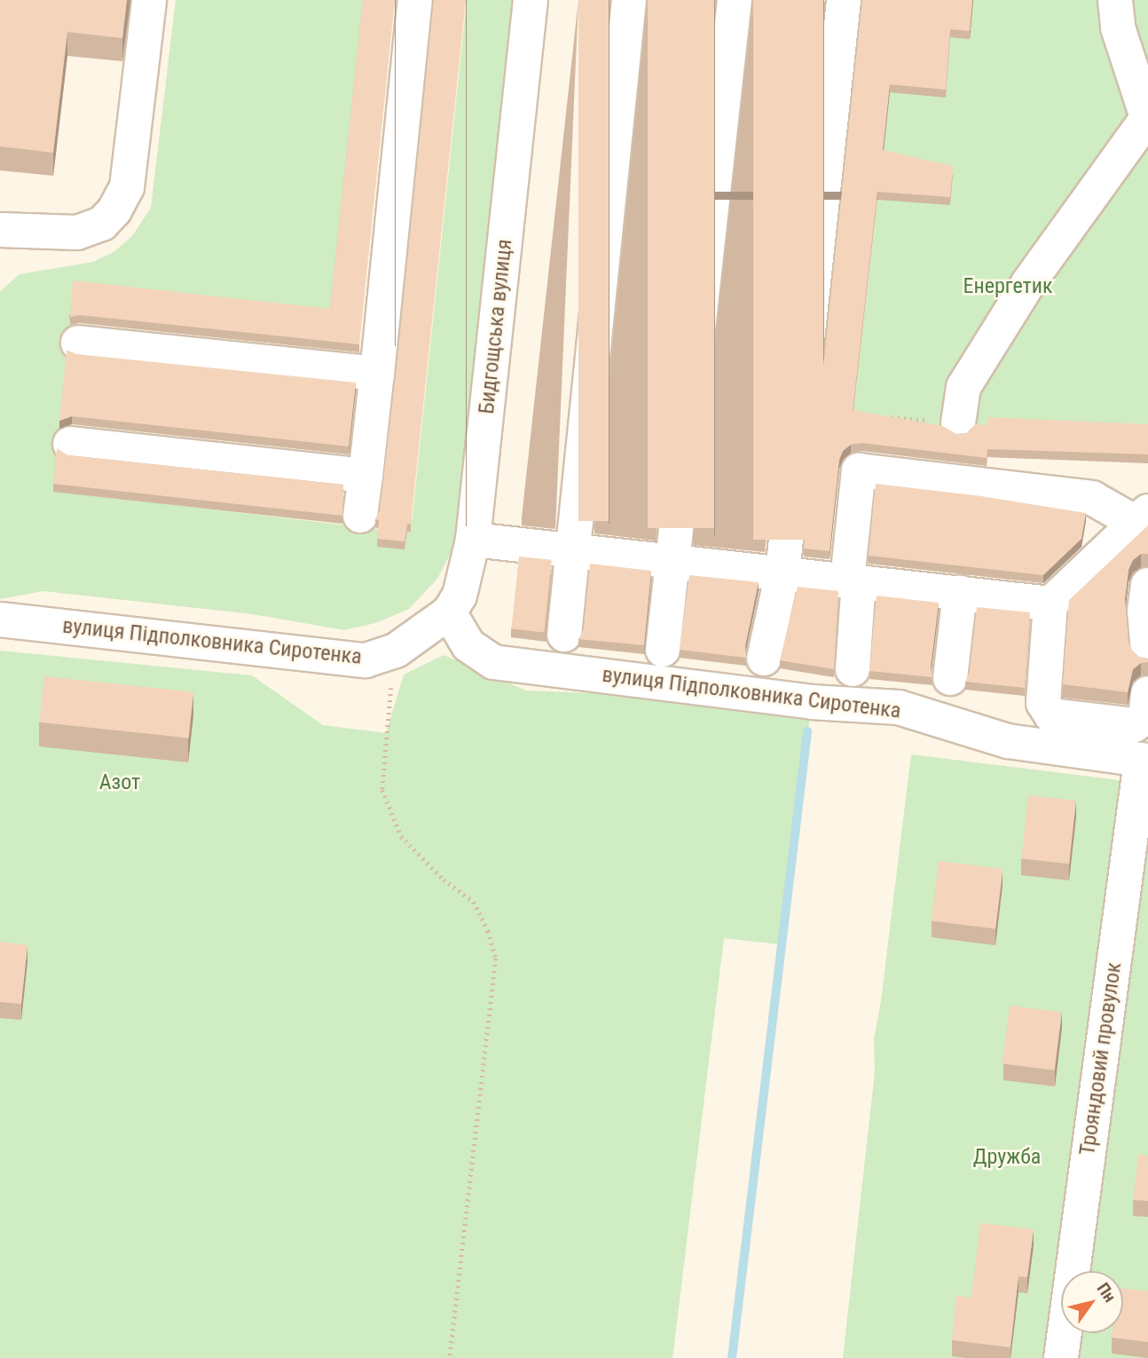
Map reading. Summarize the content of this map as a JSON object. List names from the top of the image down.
{
  "streets": {
    "street": ["Бидгощська вулиця", "вулиця Підполковника Сиротенка", "Трояндовий провулок"]
  },
  "crossings": [
    ["Бидгощська вулиця", "вулиця Підполковника Сиротенка"],
    ["вулиця Підполковника Сиротенка", "Трояндовий провулок"]
  ],
  "parks": ["Енергетик", "Азот", "Дружба"],
  "north": "top right"
}
